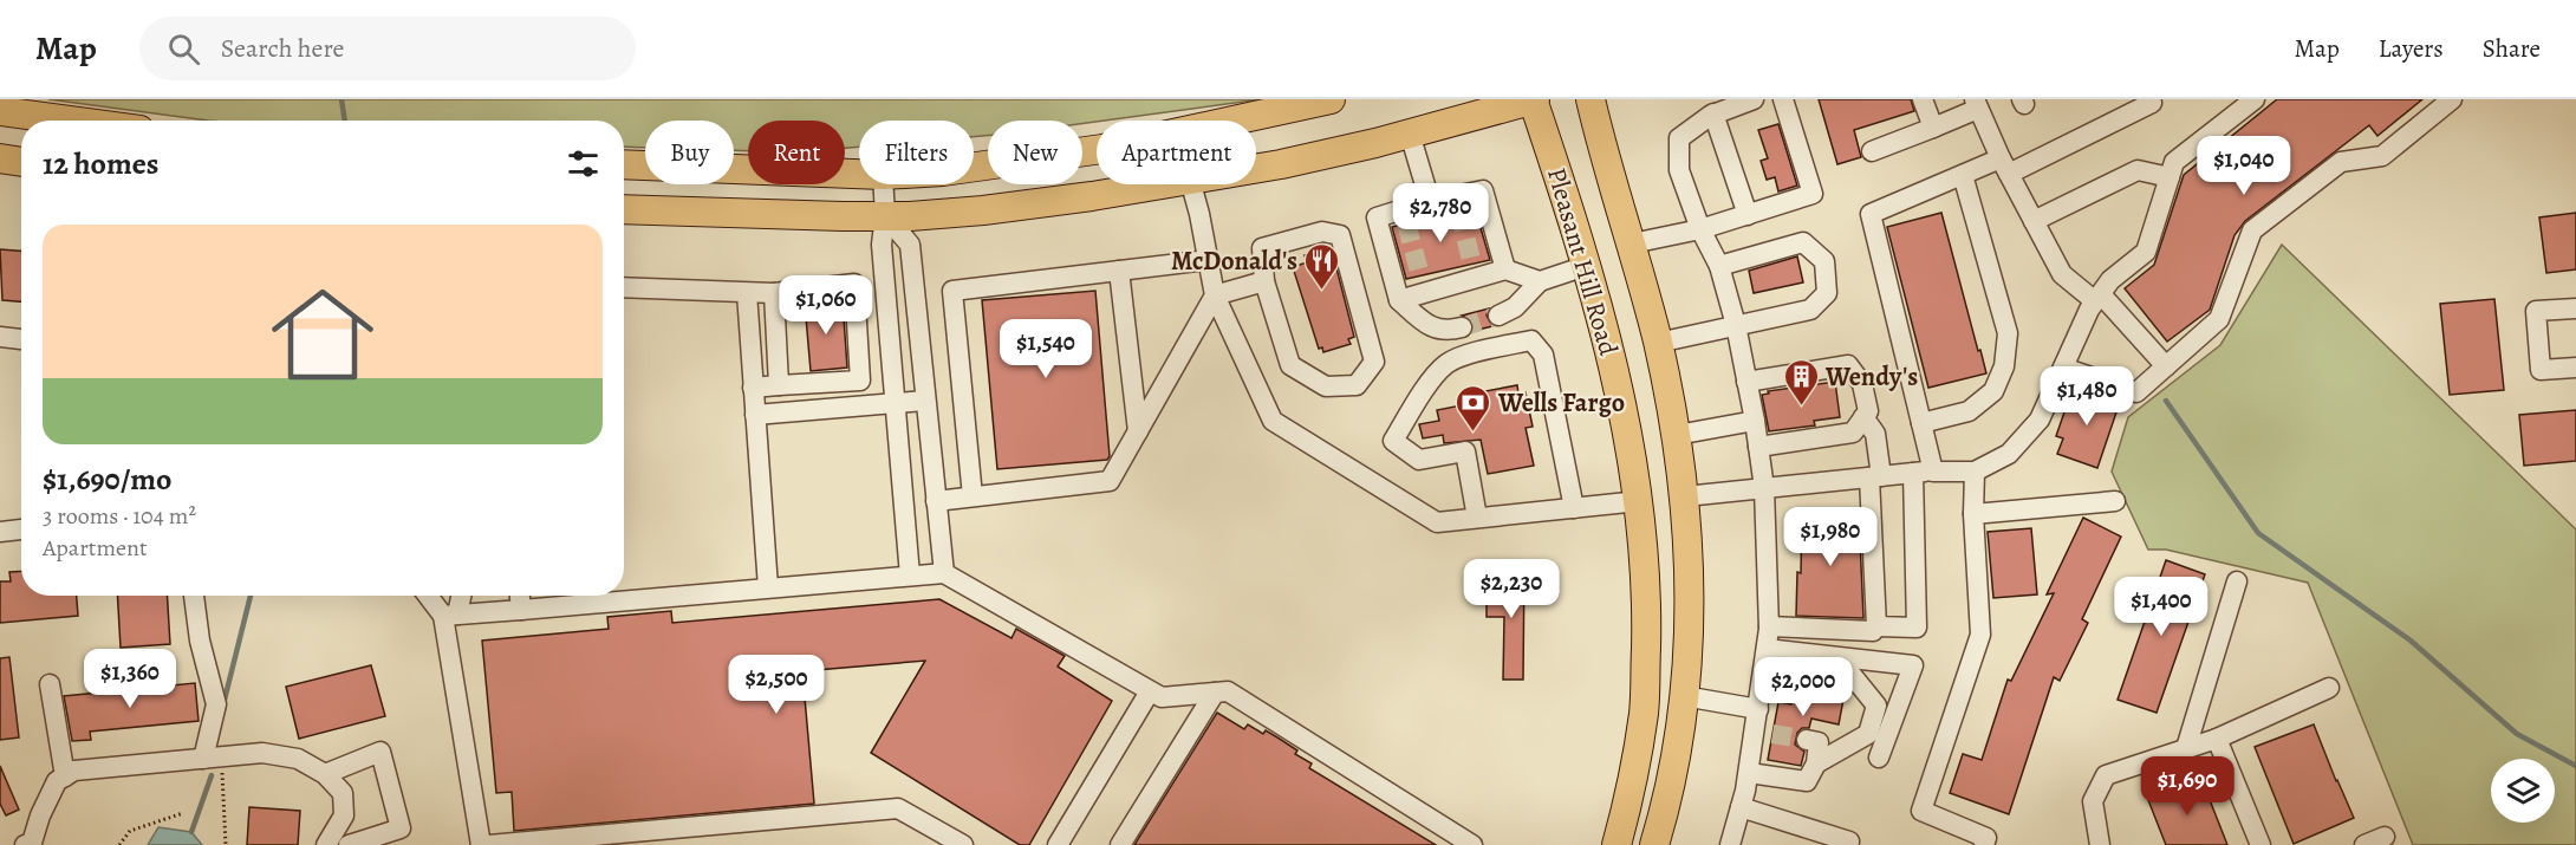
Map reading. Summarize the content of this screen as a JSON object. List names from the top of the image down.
{
  "streets": {
    "highway": ["Pleasant Hill Road"]
  },
  "places": {
    "restaurant": ["McDonald's"],
    "building": ["Wendy's"],
    "bank": ["Wells Fargo"]
  },
  "page": {
    "header": "Map",
    "search": "Search here",
    "nav": ["Map", "Layers", "Share"],
    "chip": [
      "Buy",
      "Rent",
      "Filters",
      "New",
      "Apartment"
    ],
    "heading": "12 homes",
    "price": [
      "$1,040",
      "$2,780",
      "$1,060",
      "$1,540",
      "$1,480",
      "$1,980",
      "$2,230",
      "$1,400",
      "$1,360",
      "$2,500",
      "$2,000",
      "$1,690"
    ],
    "list": [
      {
        "name": "$1,690/mo",
        "note": "3 rooms · 104 m² · Apartment"
      }
    ]
  }
}
